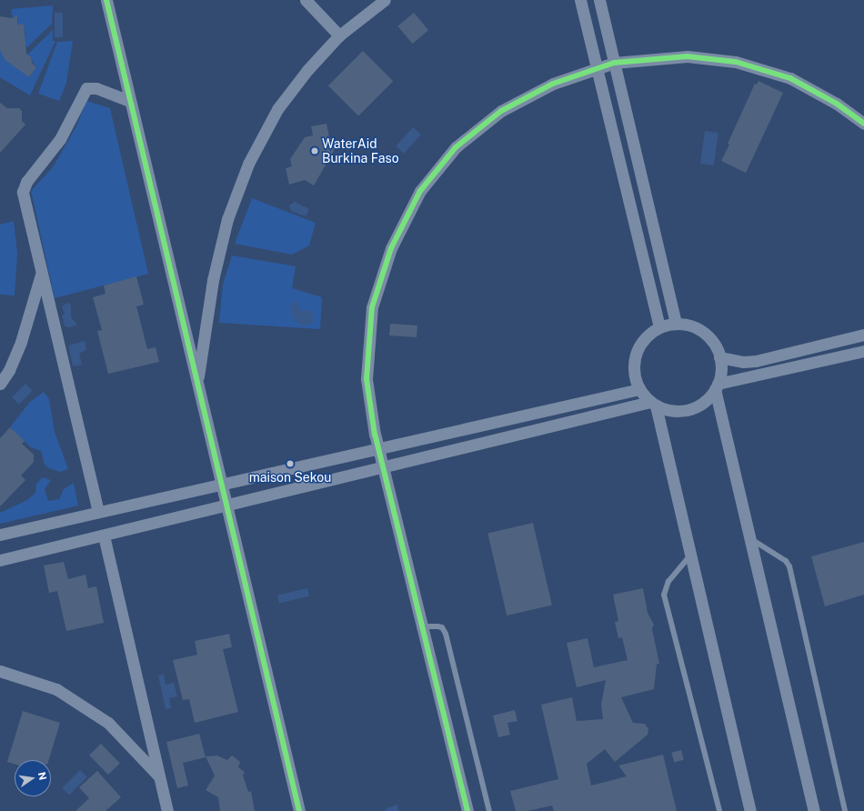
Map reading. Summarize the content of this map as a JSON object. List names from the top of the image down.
{
  "places": ["WaterAid Burkina Faso", "maison Sekou"],
  "north": "right"
}
